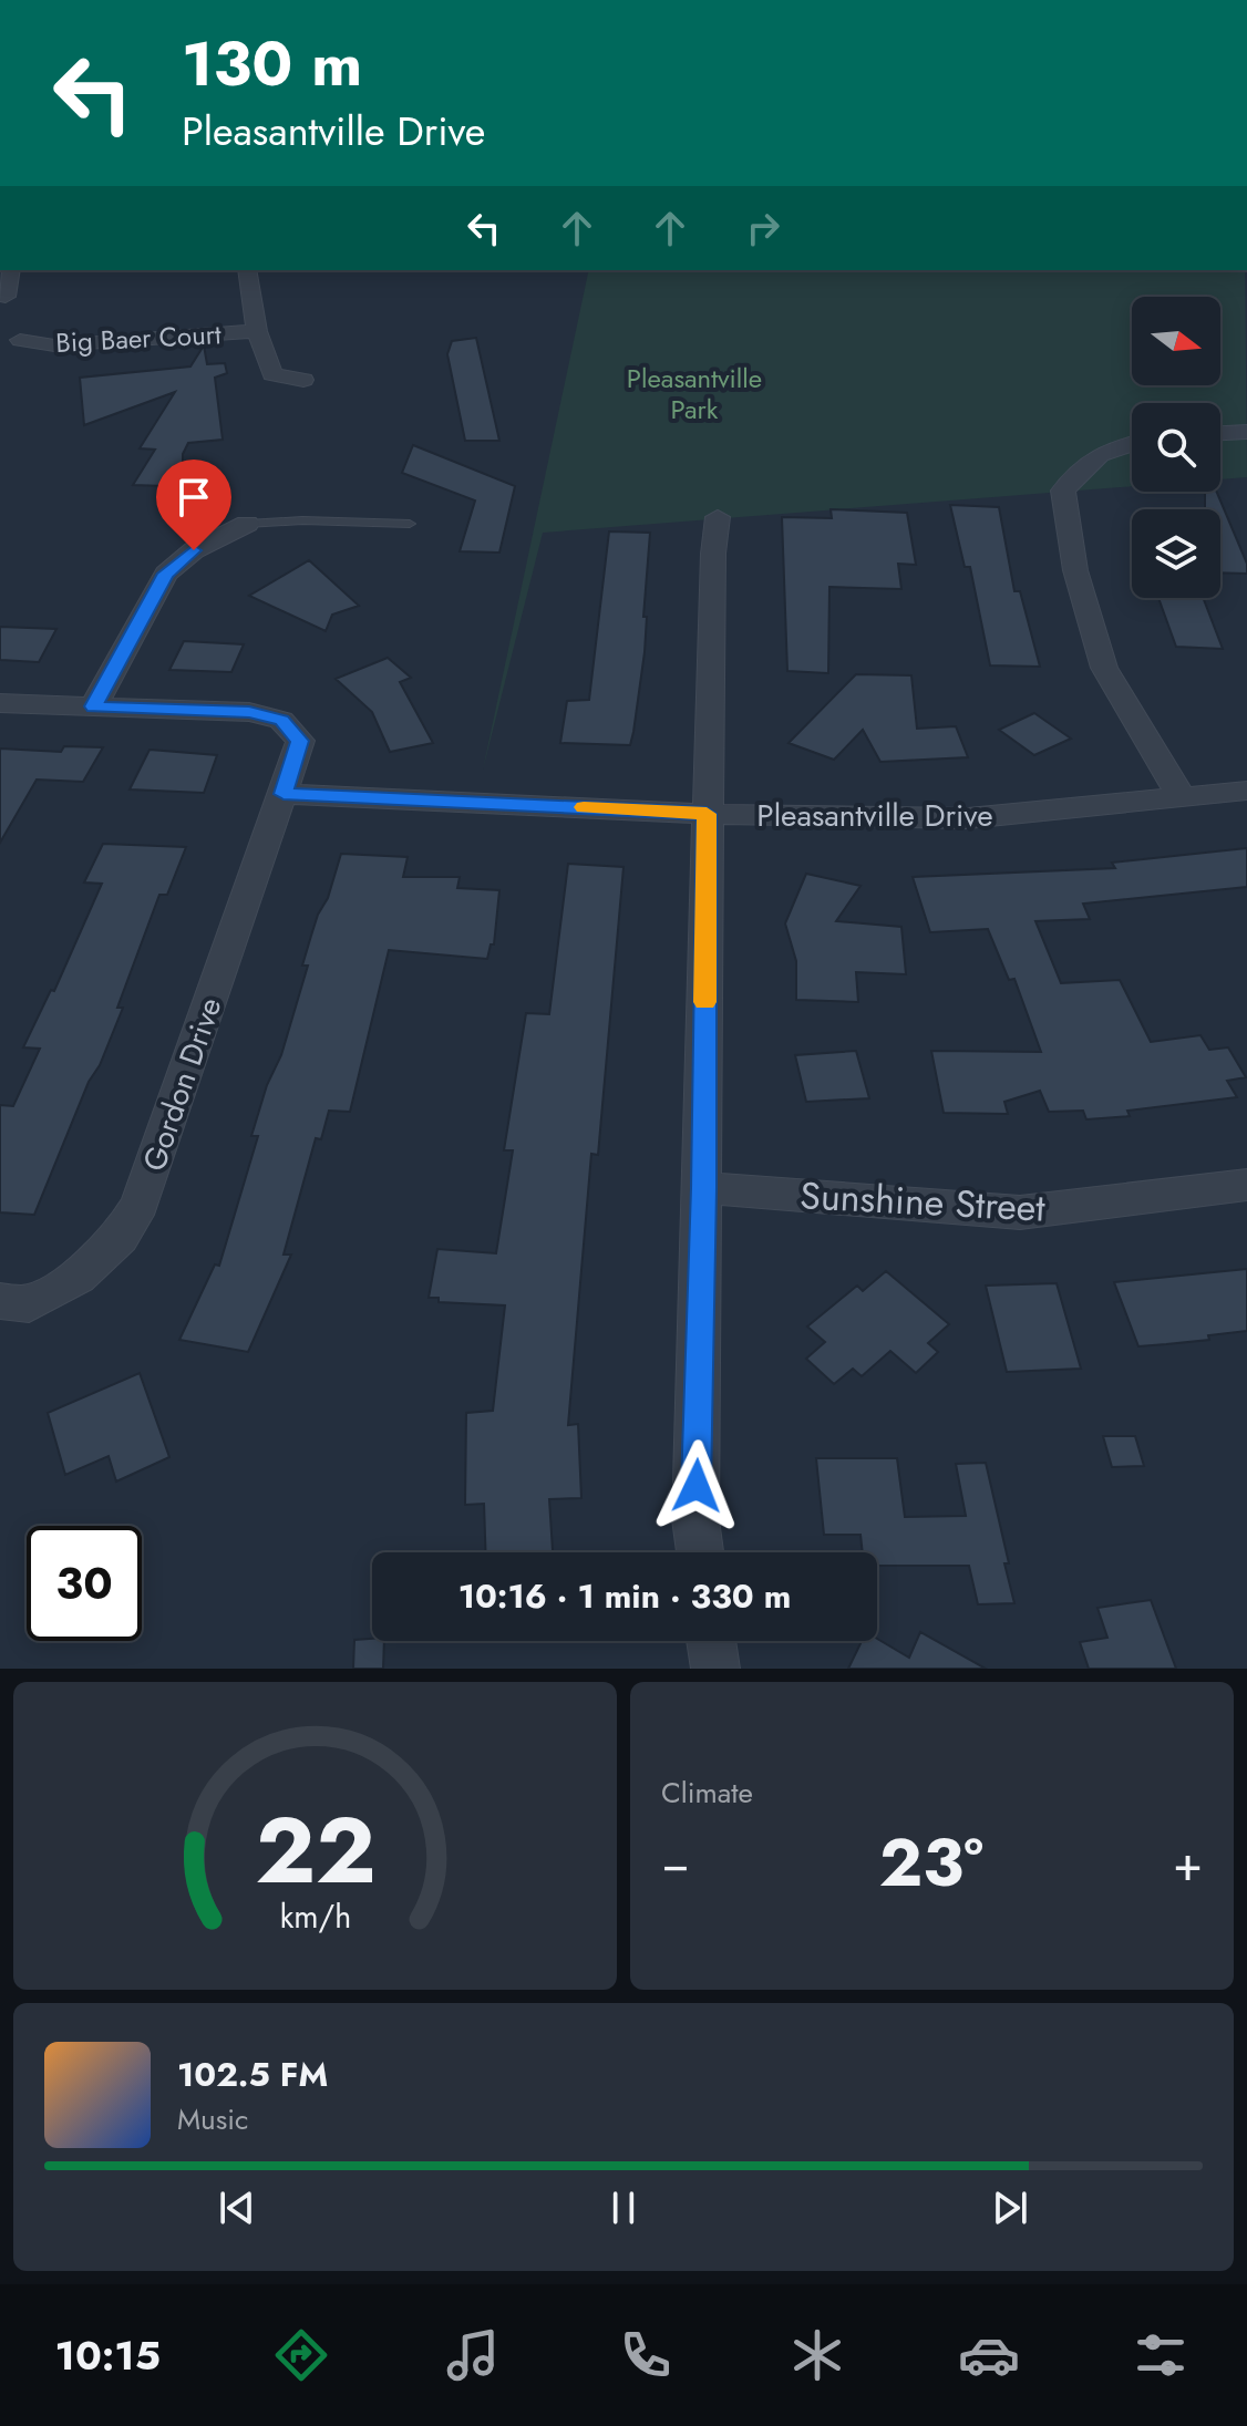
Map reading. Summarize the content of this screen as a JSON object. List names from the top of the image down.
{
  "streets": {
    "street": [
      "Big Baer Court",
      "Pleasantville Drive",
      "Gordon Drive",
      "Sunshine Street"
    ]
  },
  "crossings": [
    ["Pleasantville Drive", "Gordon Drive"]
  ],
  "parks": ["Pleasantville Park"],
  "north": "right",
  "page": {
    "turn": ["130 m", "Pleasantville Drive"],
    "limit": "30",
    "trip": "10:16 · 1 min · 330 m",
    "tile": "Climate",
    "heat": ["−", "23°", "+"],
    "song": ["102.5 FM", "Music"],
    "tabs": "10:15",
    "gauge": ["22", "km/h"]
  }
}
